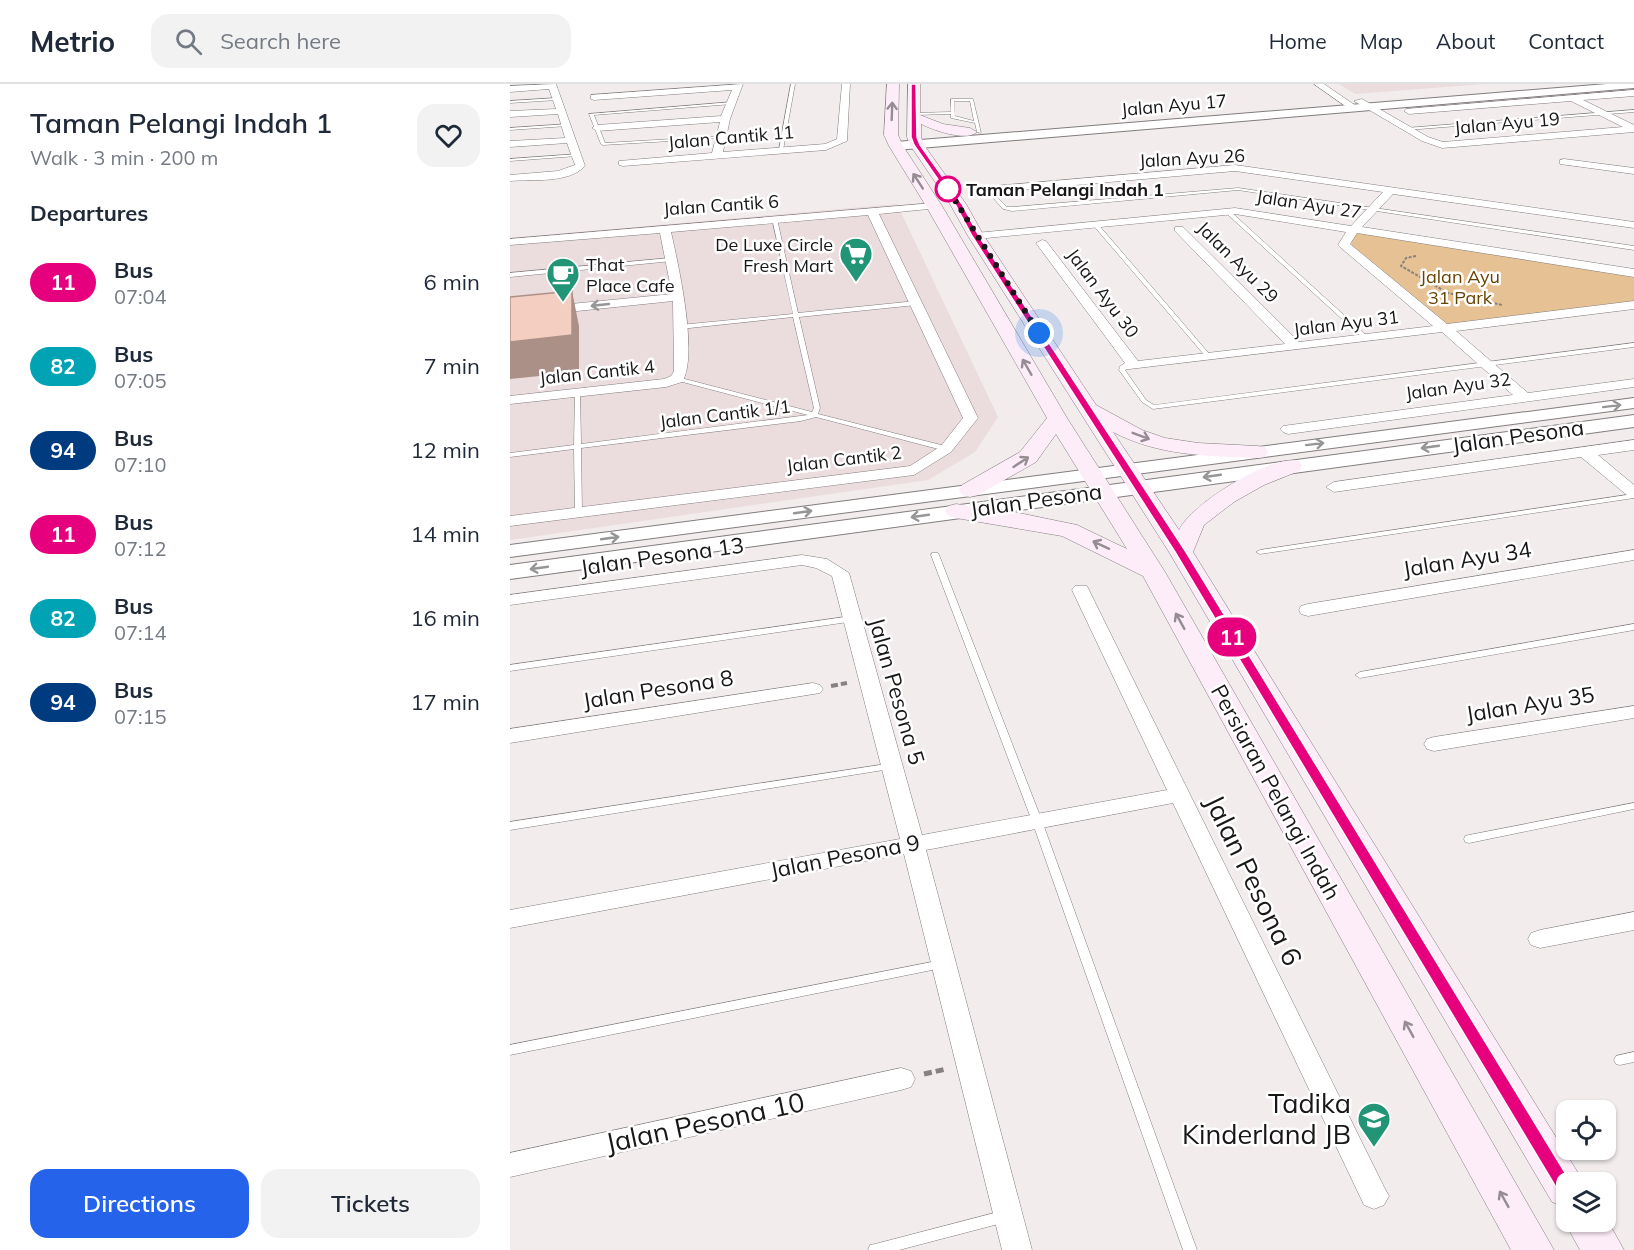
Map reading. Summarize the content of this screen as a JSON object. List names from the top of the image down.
{
  "streets": {
    "main road": ["Persiaran Pelangi Indah"],
    "street": [
      "Jalan Ayu 17",
      "Jalan Ayu 19",
      "Jalan Cantik 11",
      "Jalan Ayu 26",
      "Jalan Ayu 27",
      "Jalan Cantik 6",
      "Jalan Ayu 29",
      "Jalan Ayu 30",
      "Jalan Ayu 31",
      "Jalan Cantik 4",
      "Jalan Ayu 32",
      "Jalan Pesona",
      "Jalan Cantik 2",
      "Jalan Pesona 13",
      "Jalan Ayu 34",
      "Jalan Pesona 8",
      "Jalan Pesona 5",
      "Jalan Ayu 35",
      "Jalan Pesona 9",
      "Jalan Pesona 6",
      "Jalan Pesona 10"
    ],
    "lane": ["Jalan Cantik 1/1"]
  },
  "crossings": [
    ["Jalan Ayu 17", "Jalan Ayu 19"],
    ["Jalan Ayu 17", "Persiaran Pelangi Indah"],
    ["Jalan Ayu 27", "Persiaran Pelangi Indah"],
    ["Jalan Cantik 6", "Jalan Cantik 4"],
    ["Jalan Cantik 6", "Jalan Cantik 1/1"],
    ["Jalan Cantik 6", "Jalan Cantik 2"],
    ["Jalan Cantik 6", "Persiaran Pelangi Indah"],
    ["Jalan Ayu 29", "Jalan Ayu 31"],
    ["Jalan Ayu 30", "Jalan Ayu 31"],
    ["Jalan Pesona", "Persiaran Pelangi Indah"],
    ["Jalan Pesona 13", "Jalan Pesona 5"],
    ["Jalan Pesona 5", "Jalan Pesona 9"],
    ["Jalan Pesona 9", "Jalan Pesona 6"]
  ],
  "parks": ["Jalan Ayu 31 Park"],
  "places": {
    "other": ["Taman Pelangi Indah 1"],
    "supermarket": ["De Luxe Circle Fresh Mart"],
    "cafe": ["That Place Cafe"],
    "school or university": ["Tadika Kinderland JB"]
  },
  "lines": ["bus line 11"],
  "page": {
    "header": "Metrio",
    "search": "Search here",
    "nav": [
      "Home",
      "Map",
      "About",
      "Contact"
    ],
    "heading": [
      ["Taman Pelangi Indah 1", "Walk · 3 min · 200 m"],
      "Departures"
    ],
    "on_map": "11",
    "list": [
      {
        "mark": "11",
        "name": "Bus",
        "note": "07:04",
        "value": "6 min"
      },
      {
        "mark": "82",
        "name": "Bus",
        "note": "07:05",
        "value": "7 min"
      },
      {
        "mark": "94",
        "name": "Bus",
        "note": "07:10",
        "value": "12 min"
      },
      {
        "mark": "11",
        "name": "Bus",
        "note": "07:12",
        "value": "14 min"
      },
      {
        "mark": "82",
        "name": "Bus",
        "note": "07:14",
        "value": "16 min"
      },
      {
        "mark": "94",
        "name": "Bus",
        "note": "07:15",
        "value": "17 min"
      }
    ],
    "buttons": ["Directions", "Tickets"]
  }
}
